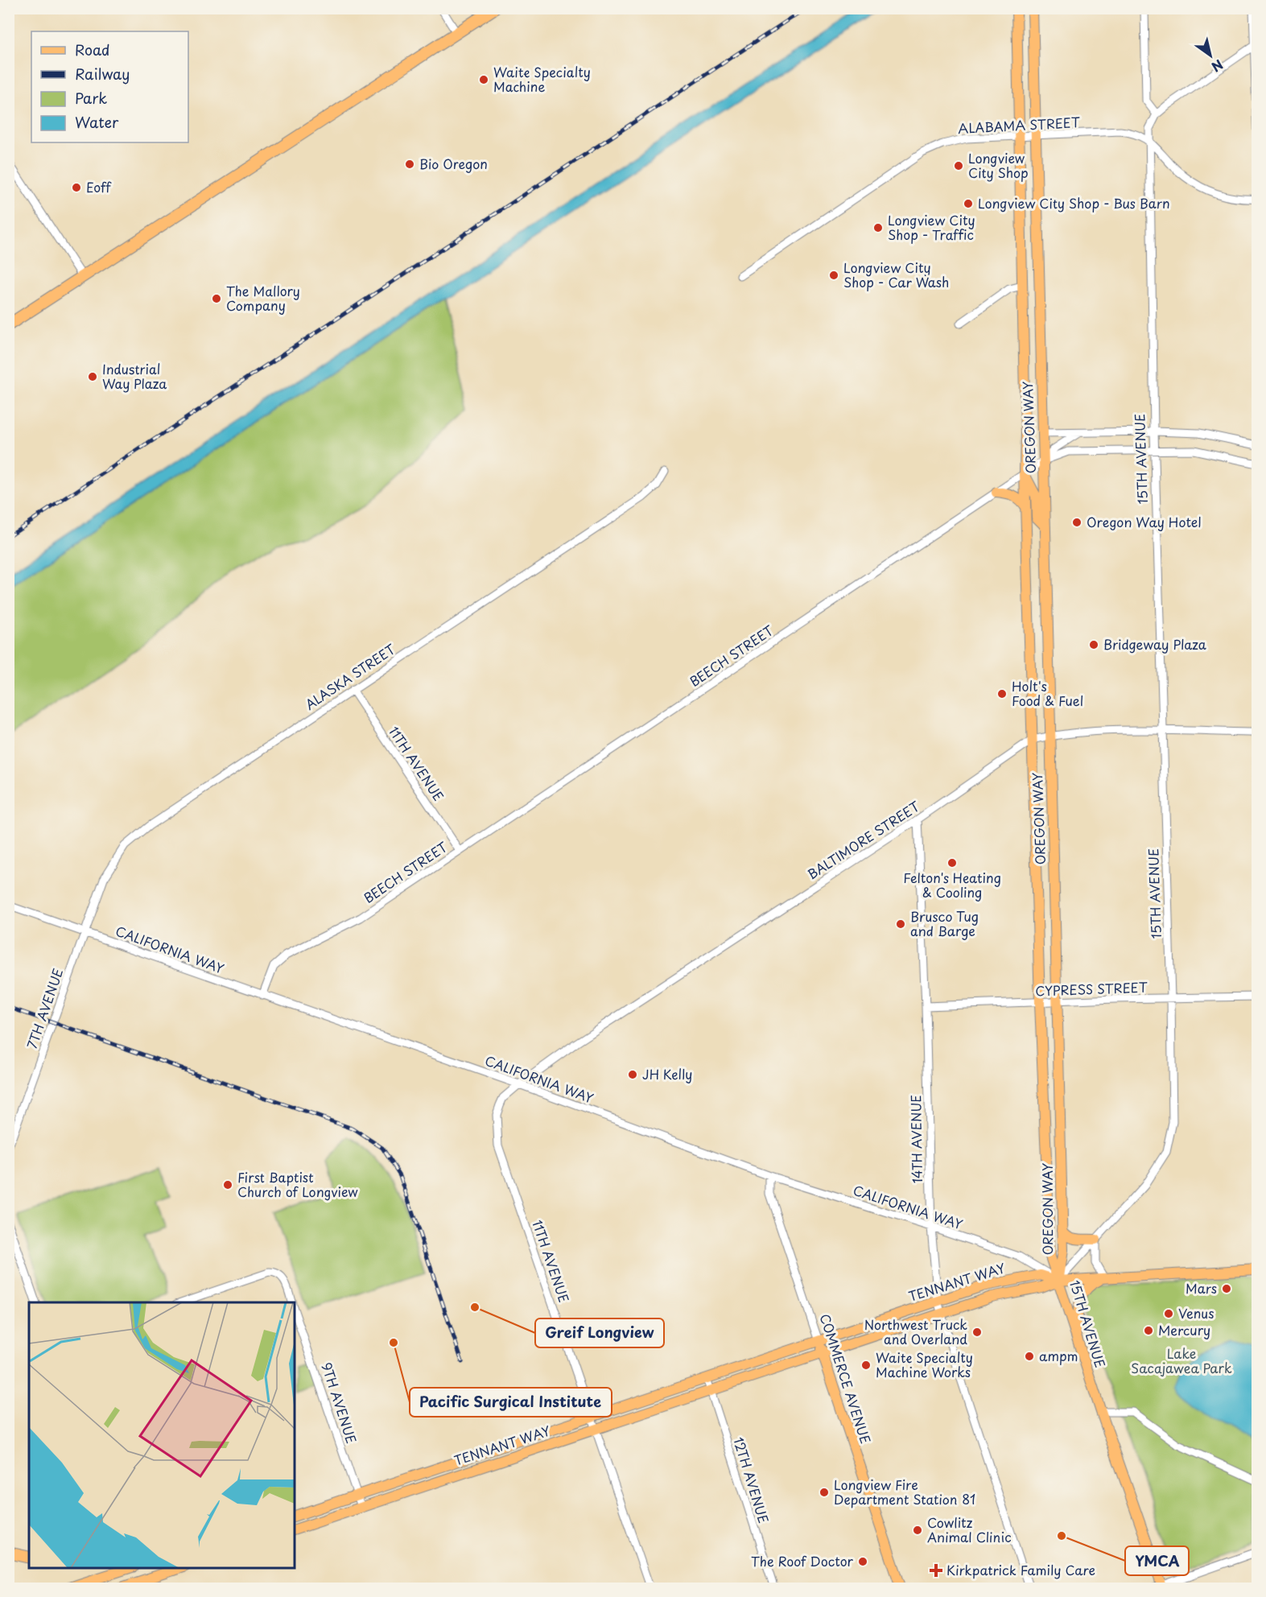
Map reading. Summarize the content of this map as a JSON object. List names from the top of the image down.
{
  "streets": {
    "main road": [
      "OREGON WAY",
      "15TH AVENUE",
      "TENNANT WAY",
      "COMMERCE AVENUE"
    ],
    "street": [
      "ALABAMA STREET",
      "BEECH STREET",
      "ALASKA STREET",
      "11TH AVENUE",
      "BALTIMORE STREET",
      "CALIFORNIA WAY",
      "CYPRESS STREET",
      "7TH AVENUE",
      "14TH AVENUE",
      "9TH AVENUE",
      "12TH AVENUE"
    ]
  },
  "crossings": [
    ["ALABAMA STREET", "OREGON WAY"],
    ["ALABAMA STREET", "15TH AVENUE"],
    ["OREGON WAY", "15TH AVENUE"],
    ["OREGON WAY", "BEECH STREET"],
    ["OREGON WAY", "BALTIMORE STREET"],
    ["OREGON WAY", "CALIFORNIA WAY"],
    ["OREGON WAY", "CYPRESS STREET"],
    ["OREGON WAY", "TENNANT WAY"],
    ["15TH AVENUE", "BEECH STREET"],
    ["15TH AVENUE", "BALTIMORE STREET"],
    ["15TH AVENUE", "CALIFORNIA WAY"],
    ["15TH AVENUE", "CYPRESS STREET"],
    ["15TH AVENUE", "TENNANT WAY"],
    ["BEECH STREET", "11TH AVENUE"],
    ["BEECH STREET", "CALIFORNIA WAY"],
    ["ALASKA STREET", "11TH AVENUE"],
    ["ALASKA STREET", "CALIFORNIA WAY"],
    ["ALASKA STREET", "7TH AVENUE"],
    ["11TH AVENUE", "BALTIMORE STREET"],
    ["11TH AVENUE", "CALIFORNIA WAY"],
    ["11TH AVENUE", "TENNANT WAY"],
    ["BALTIMORE STREET", "CALIFORNIA WAY"],
    ["BALTIMORE STREET", "14TH AVENUE"],
    ["CALIFORNIA WAY", "7TH AVENUE"],
    ["CALIFORNIA WAY", "14TH AVENUE"],
    ["CALIFORNIA WAY", "TENNANT WAY"],
    ["CALIFORNIA WAY", "COMMERCE AVENUE"],
    ["CYPRESS STREET", "14TH AVENUE"],
    ["14TH AVENUE", "TENNANT WAY"],
    ["TENNANT WAY", "COMMERCE AVENUE"],
    ["TENNANT WAY", "9TH AVENUE"],
    ["TENNANT WAY", "12TH AVENUE"]
  ],
  "parks": ["Lake Sacajawea Park"],
  "places": {
    "other": [
      "Waite Specialty Machine",
      "Bio Oregon",
      "Longview City Shop",
      "Eoff",
      "Longview City Shop - Bus Barn",
      "Longview City Shop - Traffic",
      "Longview City Shop - Car Wash",
      "The Mallory Company",
      "Industrial Way Plaza",
      "Oregon Way Hotel",
      "Bridgeway Plaza",
      "Holt's Food & Fuel",
      "Felton's Heating & Cooling",
      "Brusco Tug and Barge",
      "JH Kelly",
      "First Baptist Church of Longview",
      "Mars",
      "Greif Longview",
      "Venus",
      "Mercury",
      "Northwest Truck and Overland",
      "Pacific Surgical Institute",
      "ampm",
      "Waite Specialty Machine Works",
      "Longview Fire Department Station 81",
      "Cowlitz Animal Clinic",
      "YMCA",
      "The Roof Doctor"
    ],
    "health": ["Kirkpatrick Family Care"]
  },
  "legend": [
    "Road",
    "Railway",
    "Park",
    "Water"
  ],
  "north": "bottom right"
}
